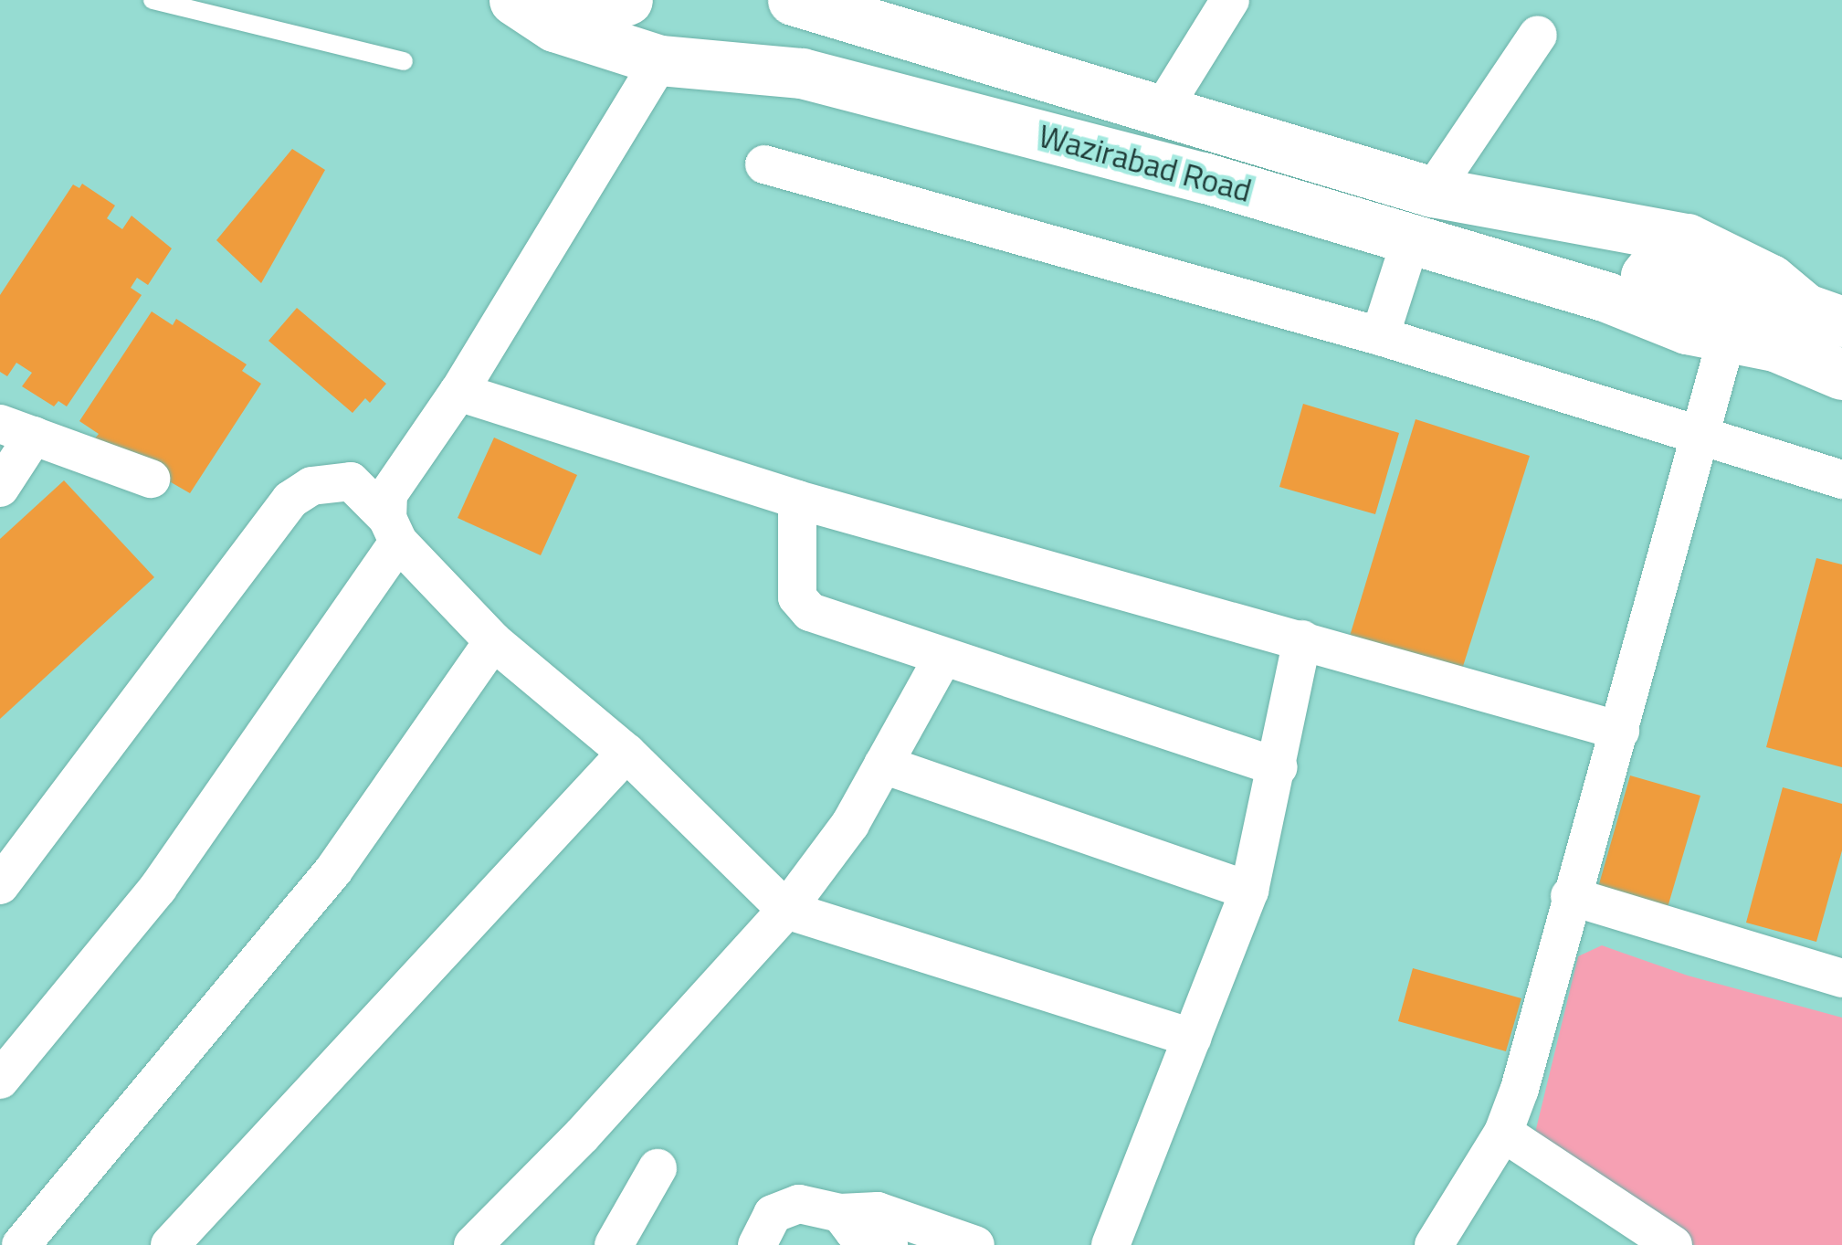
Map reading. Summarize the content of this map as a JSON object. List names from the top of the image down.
{
  "streets": {
    "highway": ["Wazirabad Road"]
  }
}
